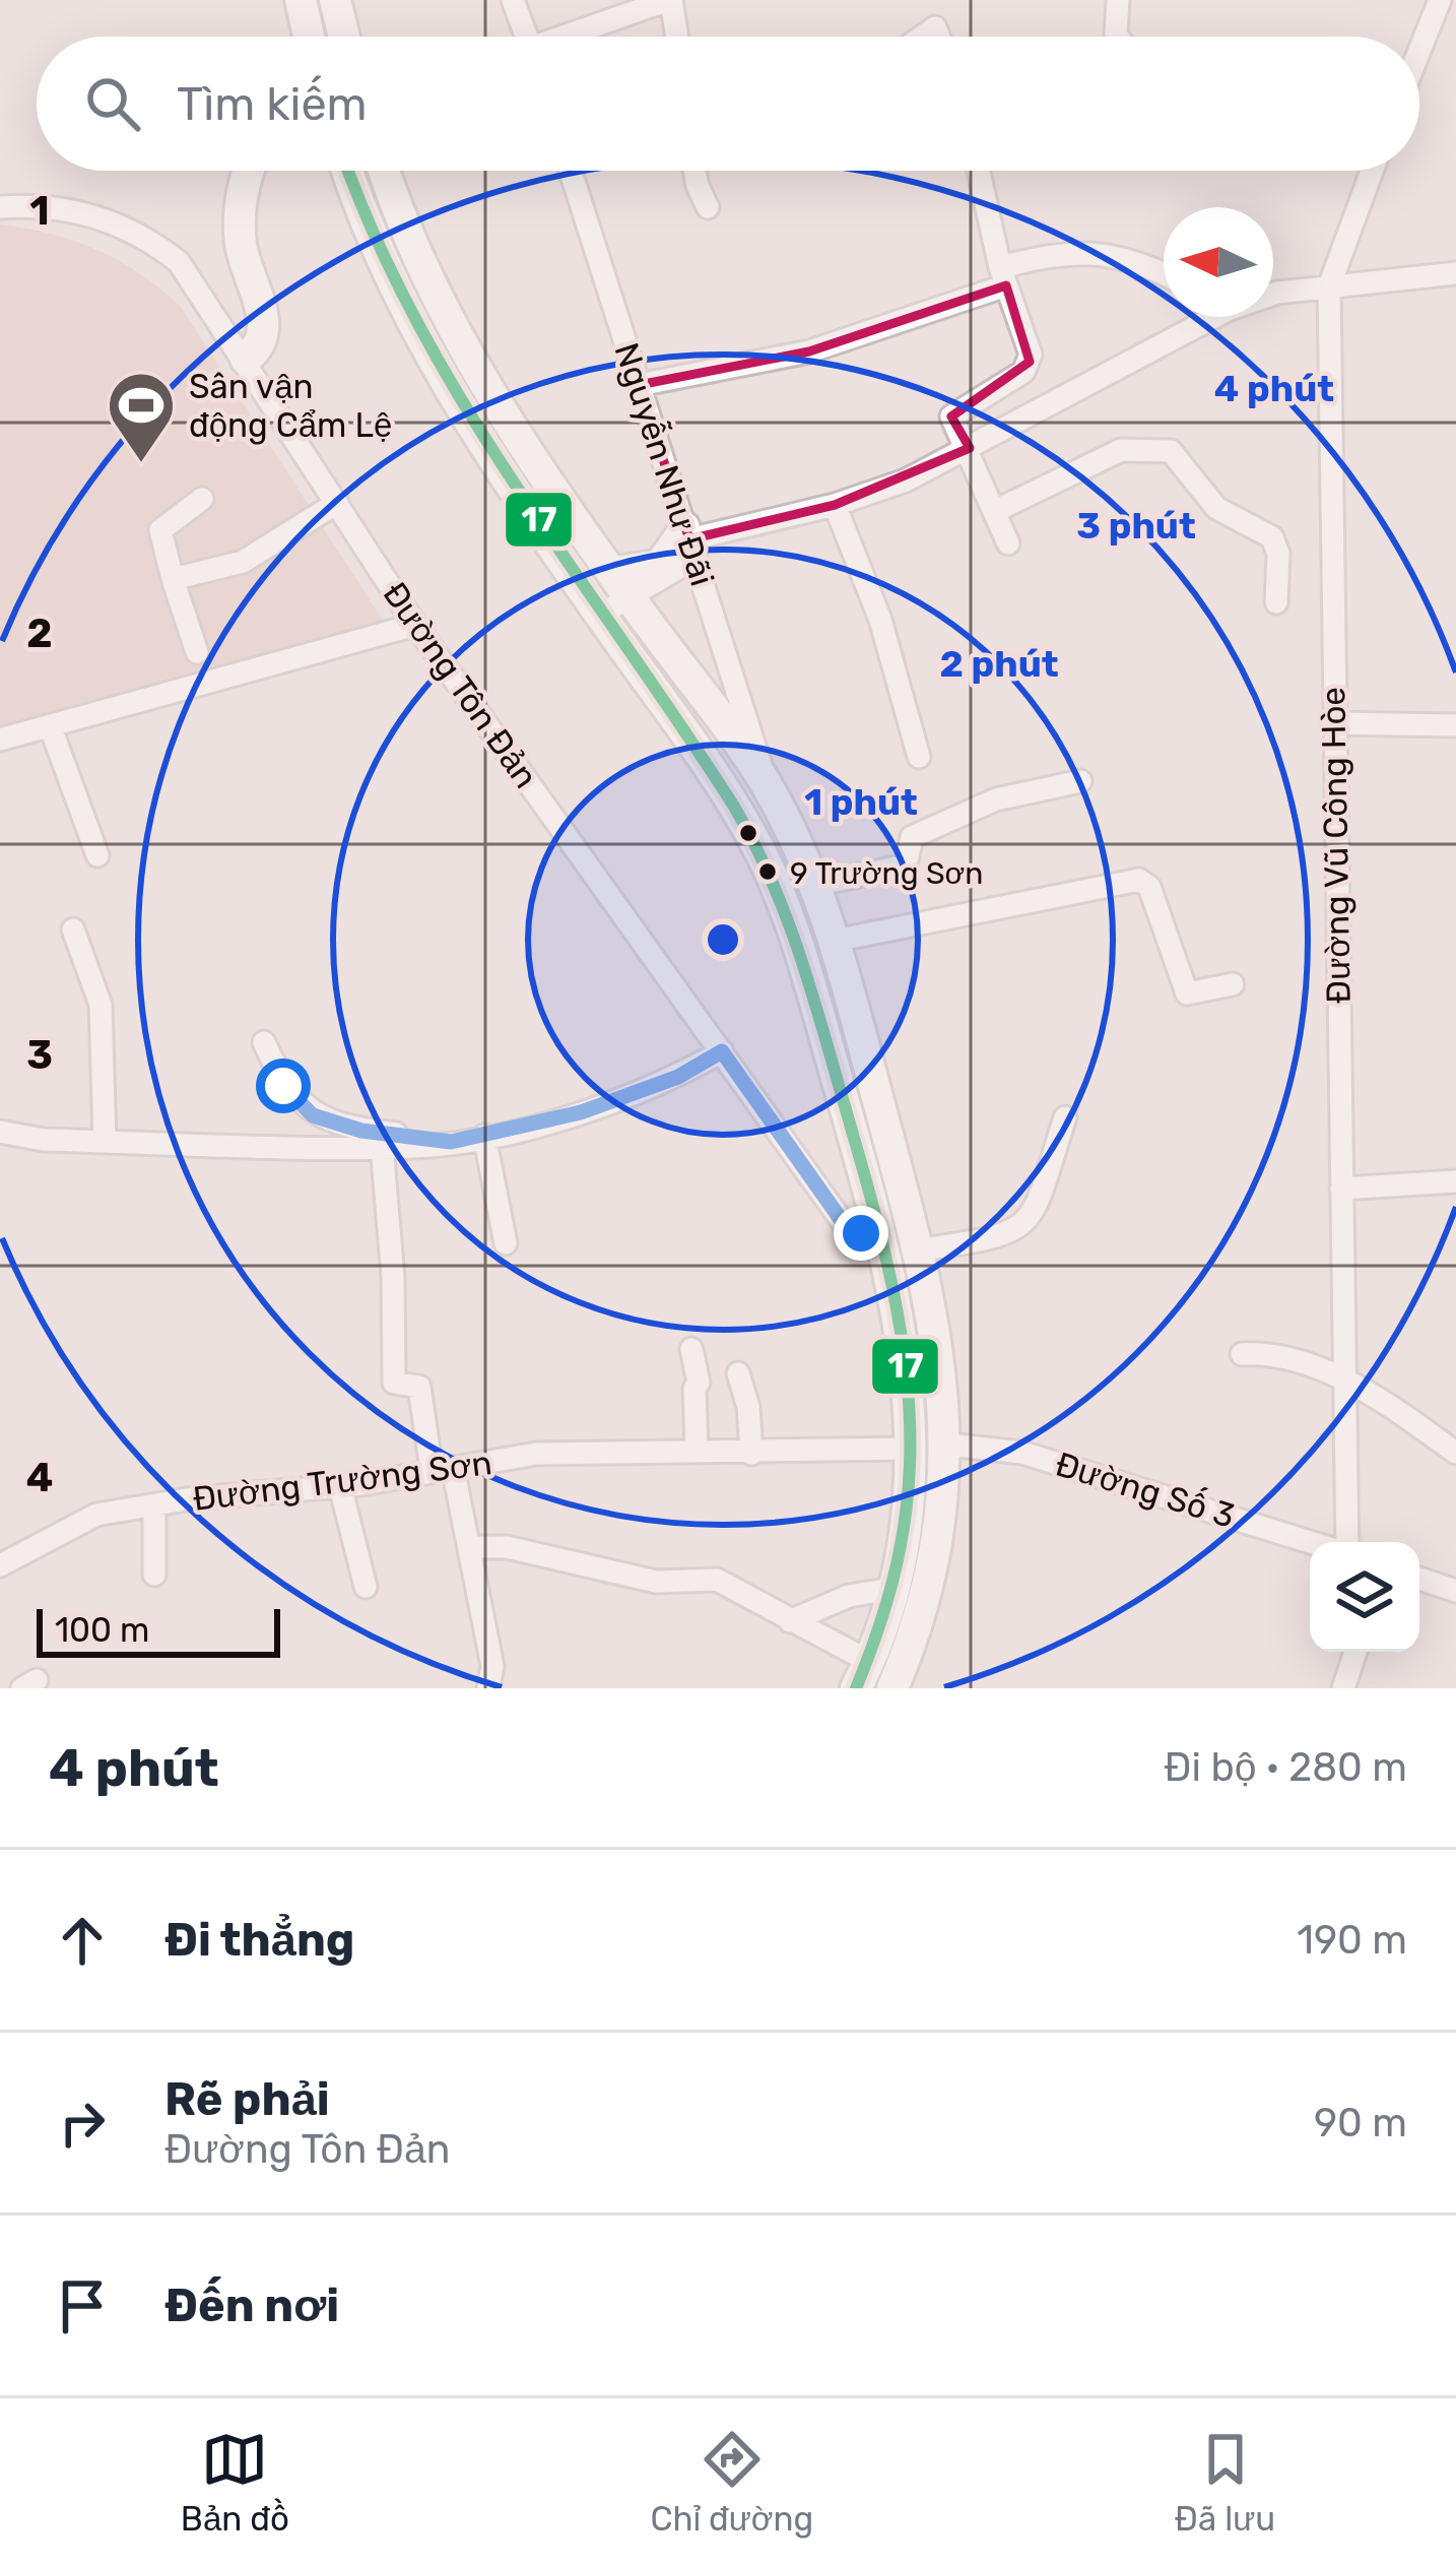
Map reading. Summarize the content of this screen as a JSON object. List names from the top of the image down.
{
  "streets": {
    "street": [
      "Nguyễn Như Đãi",
      "Đường Tôn Đản",
      "Đường Vũ Công Hòe",
      "Đường Trường Sơn",
      "Đường Số 3"
    ]
  },
  "places": {
    "sports": ["Sân vận động Cẩm Lệ"],
    "other": ["9 Trường Sơn"]
  },
  "lines": ["transit line 17"],
  "scale_bar": "100 m",
  "north": "left",
  "page": {
    "search": "Tìm kiếm",
    "scale": "100 m",
    "heading": ["4 phút", "Đi bộ · 280 m"],
    "list": [
      ["Đi thẳng", "190 m"],
      ["Rẽ phải", "Đường Tôn Đản", "90 m"],
      "Đến nơi"
    ],
    "nav": ["Bản đồ", "Chỉ đường", "Đã lưu"]
  },
  "grid": {
    "rows": [
      "1",
      "2",
      "3",
      "4"
    ]
  },
  "rings": [
    "4 phút",
    "3 phút",
    "2 phút",
    "1 phút"
  ]
}
